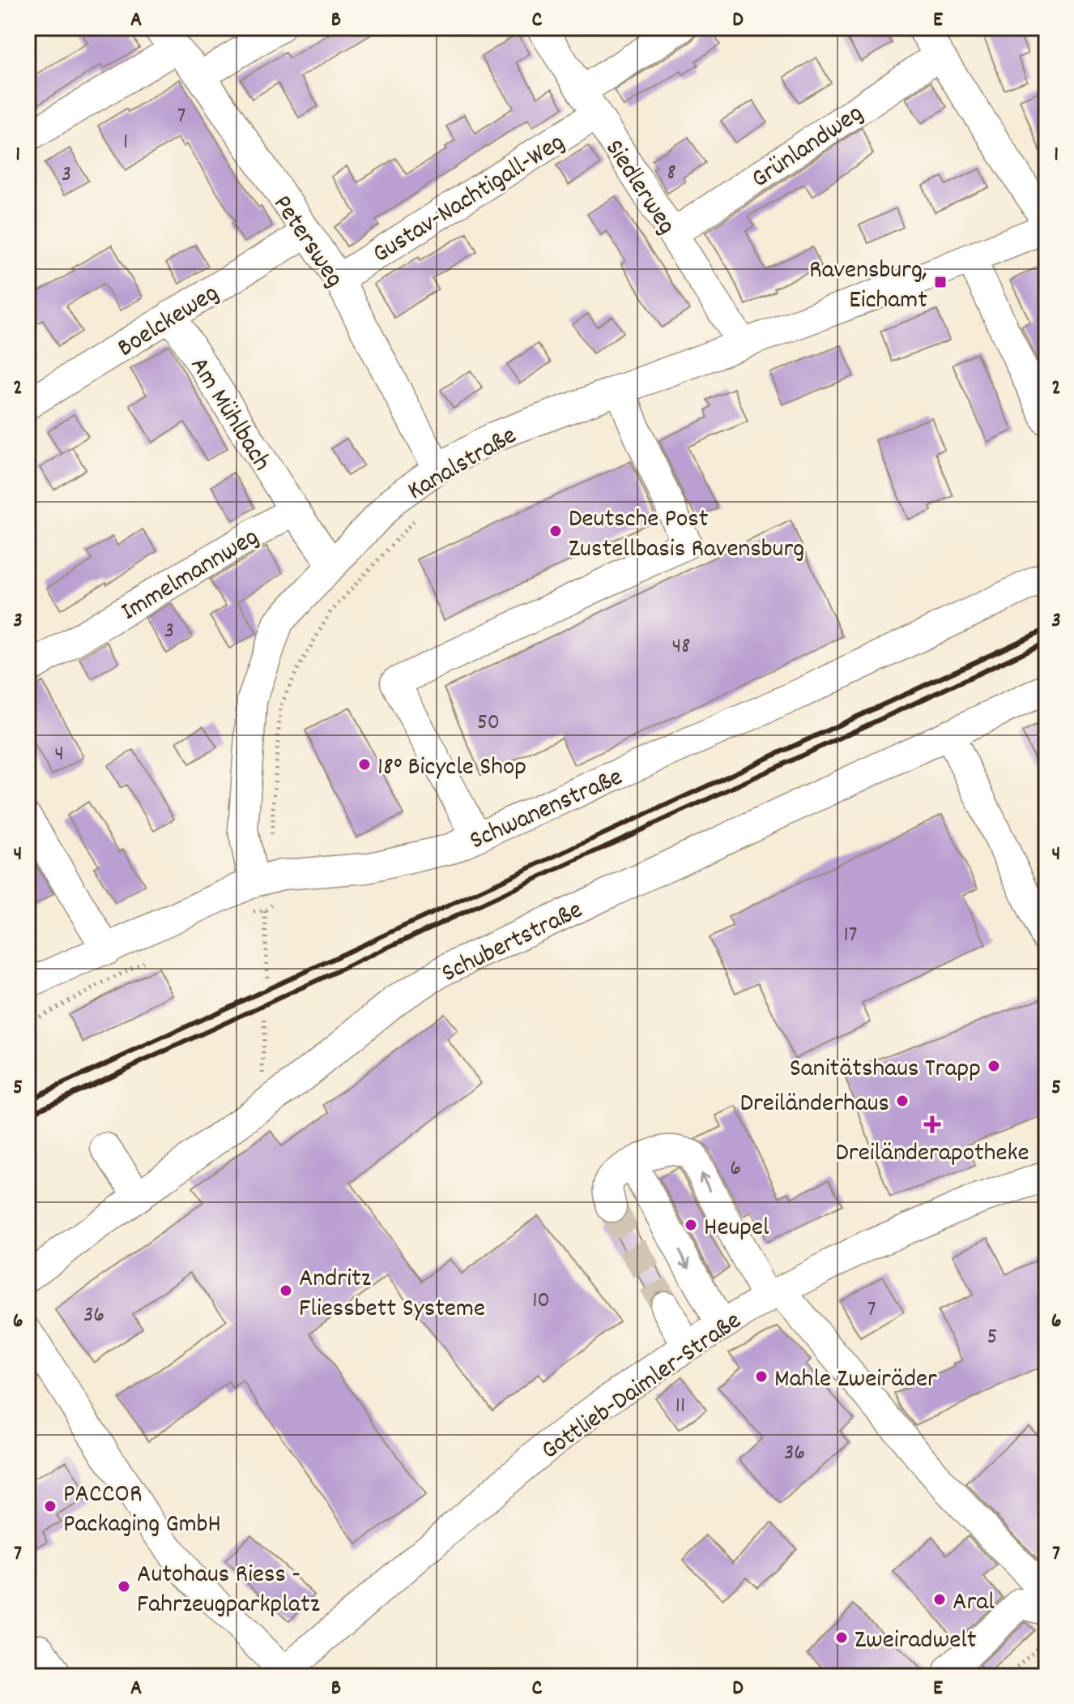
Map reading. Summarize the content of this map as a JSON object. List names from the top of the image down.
{
  "streets": {
    "street": [
      "Grünlandweg",
      "Siedlerweg",
      "Gustav-Nachtigall-Weg",
      "Petersweg",
      "Boelckeweg",
      "Am Mühlbach",
      "Kanalstraße",
      "Immelmannweg",
      "Schwanenstraße",
      "Schubertstraße",
      "Gottlieb-Daimler-Straße"
    ]
  },
  "crossings": [
    ["Grünlandweg", "Siedlerweg"],
    ["Siedlerweg", "Gustav-Nachtigall-Weg"],
    ["Siedlerweg", "Kanalstraße"],
    ["Gustav-Nachtigall-Weg", "Petersweg"],
    ["Petersweg", "Boelckeweg"],
    ["Petersweg", "Kanalstraße"],
    ["Boelckeweg", "Am Mühlbach"],
    ["Am Mühlbach", "Immelmannweg"],
    ["Kanalstraße", "Schwanenstraße"]
  ],
  "places": {
    "transit": ["Ravensburg, Eichamt"],
    "other": [
      "Deutsche Post Zustellbasis Ravensburg",
      "18° Bicycle Shop",
      "Sanitätshaus Trapp",
      "Dreiländerhaus",
      "Heupel",
      "Andritz Fliessbett Systeme",
      "Mahle Zweiräder",
      "PACCOR Packaging GmbH",
      "Autohaus Riess - Fahrzeugparkplatz",
      "Aral",
      "Zweiradwelt"
    ],
    "health": ["Dreiländerapotheke"]
  },
  "house_numbers": [
    "7",
    "1",
    "8",
    "3",
    "3",
    "48",
    "50",
    "4",
    "17",
    "6",
    "10",
    "7",
    "36",
    "5",
    "11",
    "36"
  ],
  "grid": {
    "columns": [
      "A",
      "B",
      "C",
      "D",
      "E"
    ],
    "rows": [
      "1",
      "2",
      "3",
      "4",
      "5",
      "6",
      "7"
    ]
  }
}
